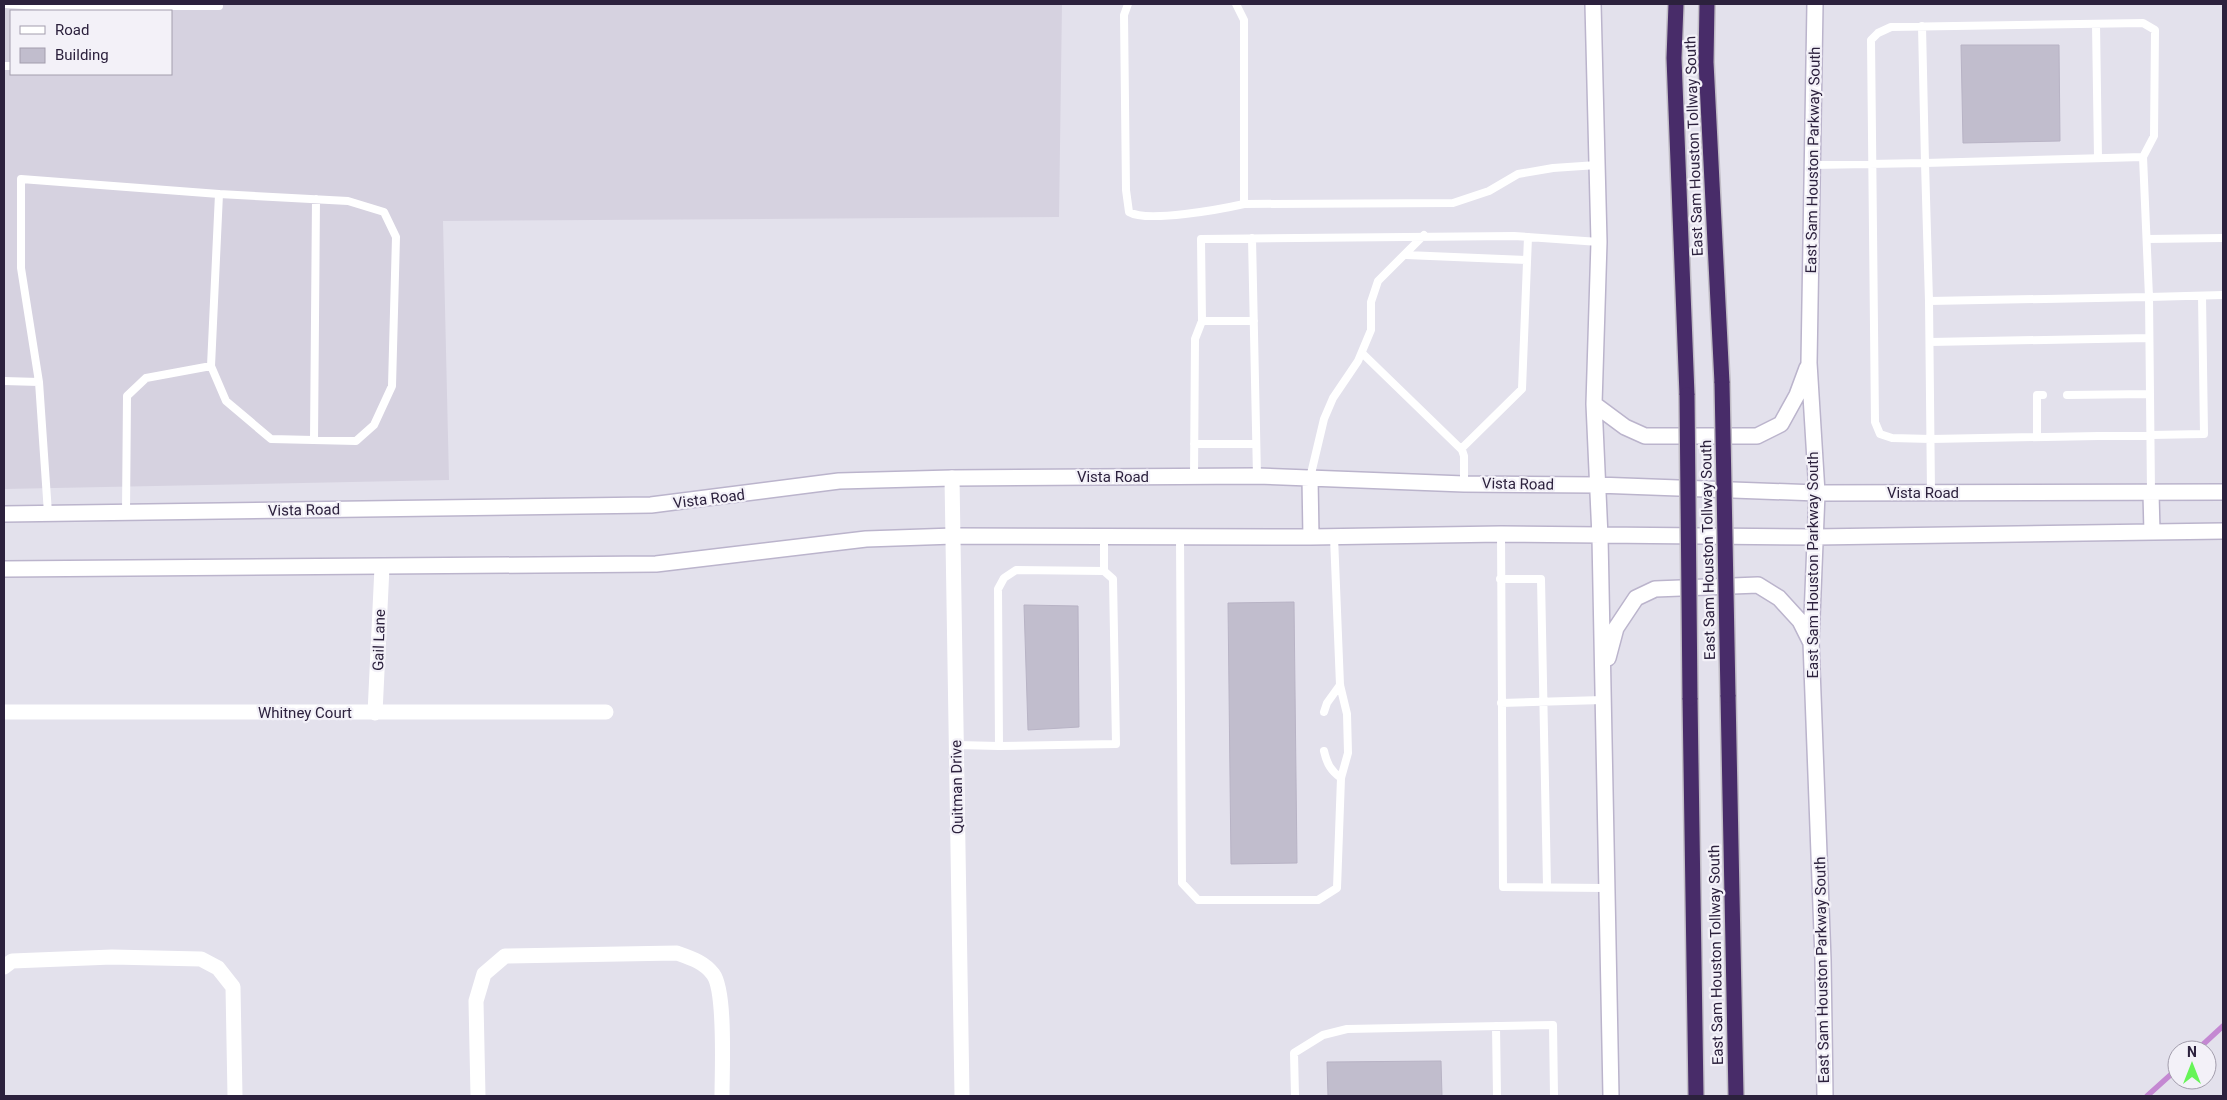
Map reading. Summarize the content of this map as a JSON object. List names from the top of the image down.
{
  "streets": {
    "highway": ["East Sam Houston Tollway South"],
    "street": [
      "East Sam Houston Parkway South",
      "Vista Road",
      "Gail Lane",
      "Whitney Court",
      "Quitman Drive"
    ]
  },
  "crossings": [
    ["East Sam Houston Parkway South", "Vista Road"],
    ["Vista Road", "Quitman Drive"],
    ["Gail Lane", "Whitney Court"]
  ],
  "legend": ["Road", "Building"],
  "north": "top"
}
